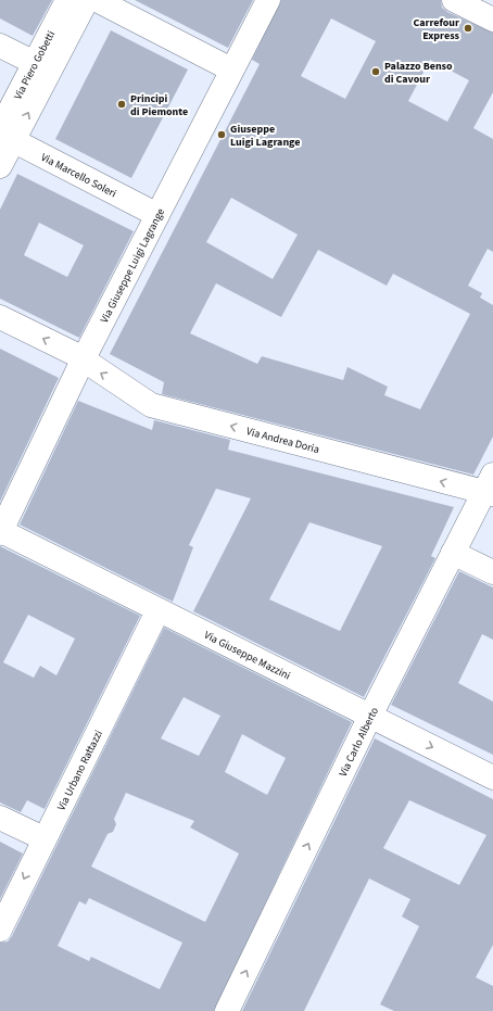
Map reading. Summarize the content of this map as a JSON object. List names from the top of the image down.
{
  "streets": {
    "street": [
      "Via Piero Gobetti",
      "Via Marcello Soleri",
      "Via Giuseppe Luigi Lagrange",
      "Via Andrea Doria",
      "Via Giuseppe Mazzini",
      "Via Carlo Alberto",
      "Via Urbano Rattazzi"
    ]
  },
  "crossings": [
    ["Via Piero Gobetti", "Via Marcello Soleri"],
    ["Via Marcello Soleri", "Via Giuseppe Luigi Lagrange"],
    ["Via Giuseppe Luigi Lagrange", "Via Andrea Doria"],
    ["Via Giuseppe Luigi Lagrange", "Via Giuseppe Mazzini"],
    ["Via Andrea Doria", "Via Carlo Alberto"],
    ["Via Giuseppe Mazzini", "Via Carlo Alberto"],
    ["Via Giuseppe Mazzini", "Via Urbano Rattazzi"]
  ],
  "one_way": ["Via Andrea Doria", "Via Carlo Alberto"],
  "places": [
    "Carrefour Express",
    "Palazzo Benso di Cavour",
    "Principi di Piemonte",
    "Giuseppe Luigi Lagrange"
  ]
}
